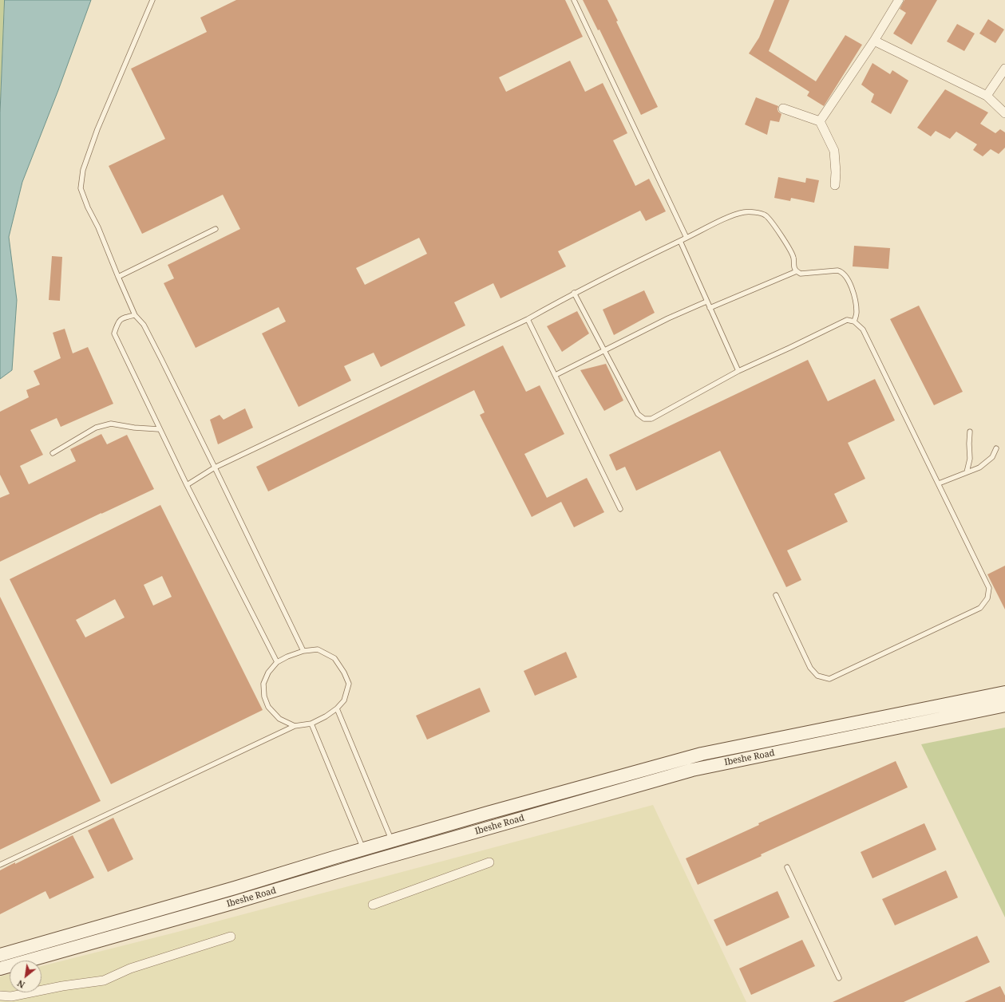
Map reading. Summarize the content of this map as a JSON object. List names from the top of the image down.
{
  "streets": {
    "main road": ["Ibeshe Road"]
  },
  "north": "bottom left"
}
